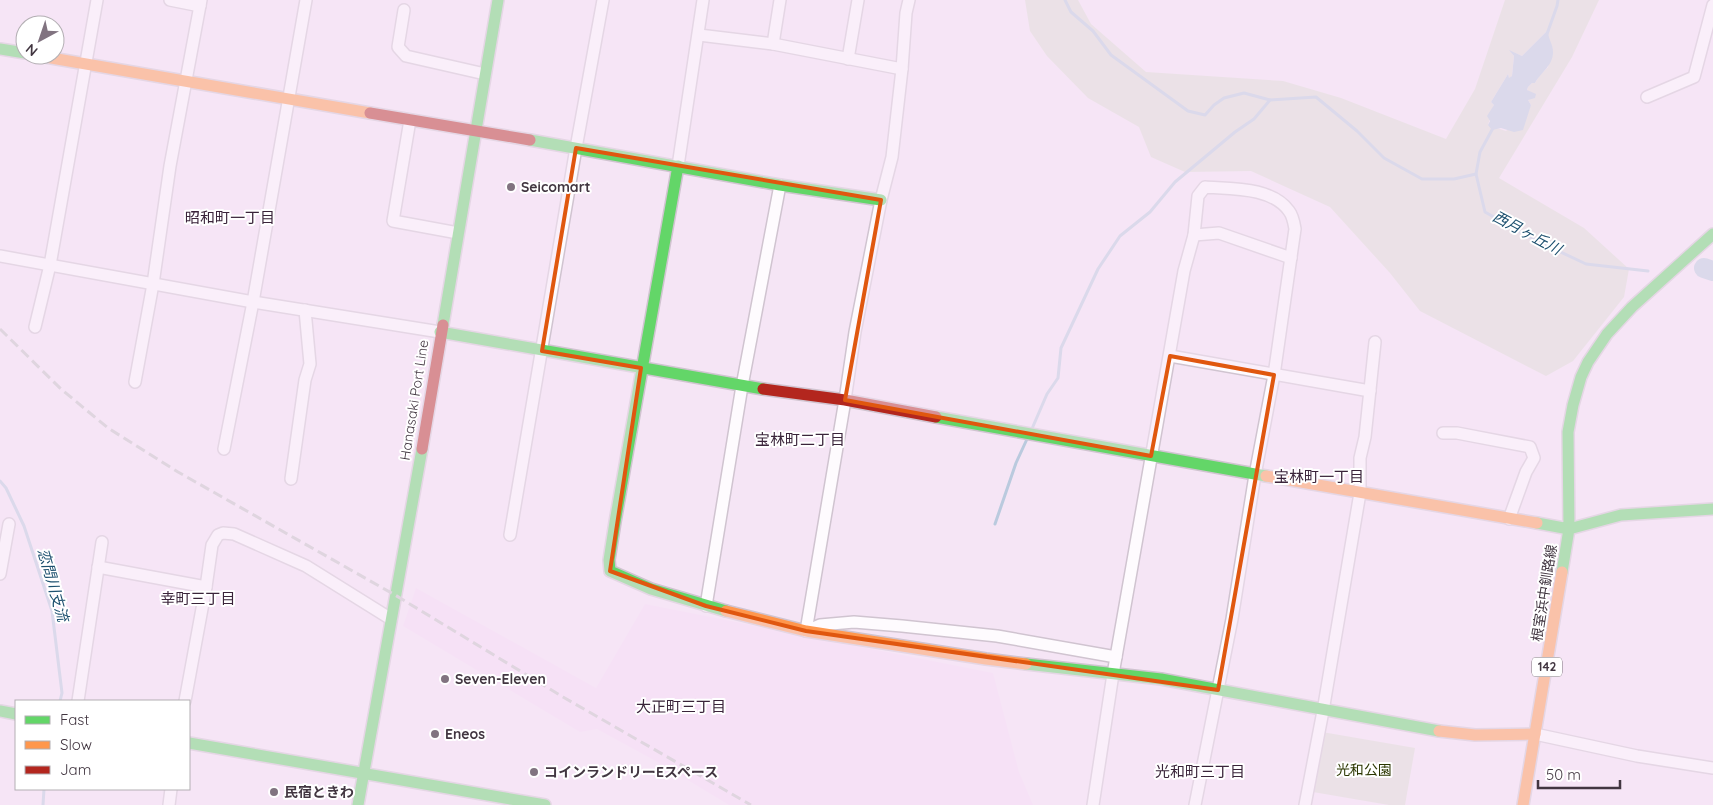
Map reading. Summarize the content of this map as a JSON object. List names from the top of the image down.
{
  "streets": {
    "street": ["Hanasaki Port Line", "根室浜中釧路線", "142"]
  },
  "districts": [
    "昭和町一丁目",
    "宝林町二丁目",
    "宝林町一丁目",
    "幸町三丁目",
    "大正町三丁目",
    "光和町三丁目"
  ],
  "water": ["西月ヶ丘川", "恋問川支流"],
  "parks": ["光和公園"],
  "places": [
    "Seicomart",
    "Seven-Eleven",
    "Eneos",
    "コインランドリーEスペース",
    "民宿ときわ"
  ],
  "legend": ["Fast", "Slow", "Jam"],
  "scale_bar": "50 m",
  "north": "bottom left"
}
